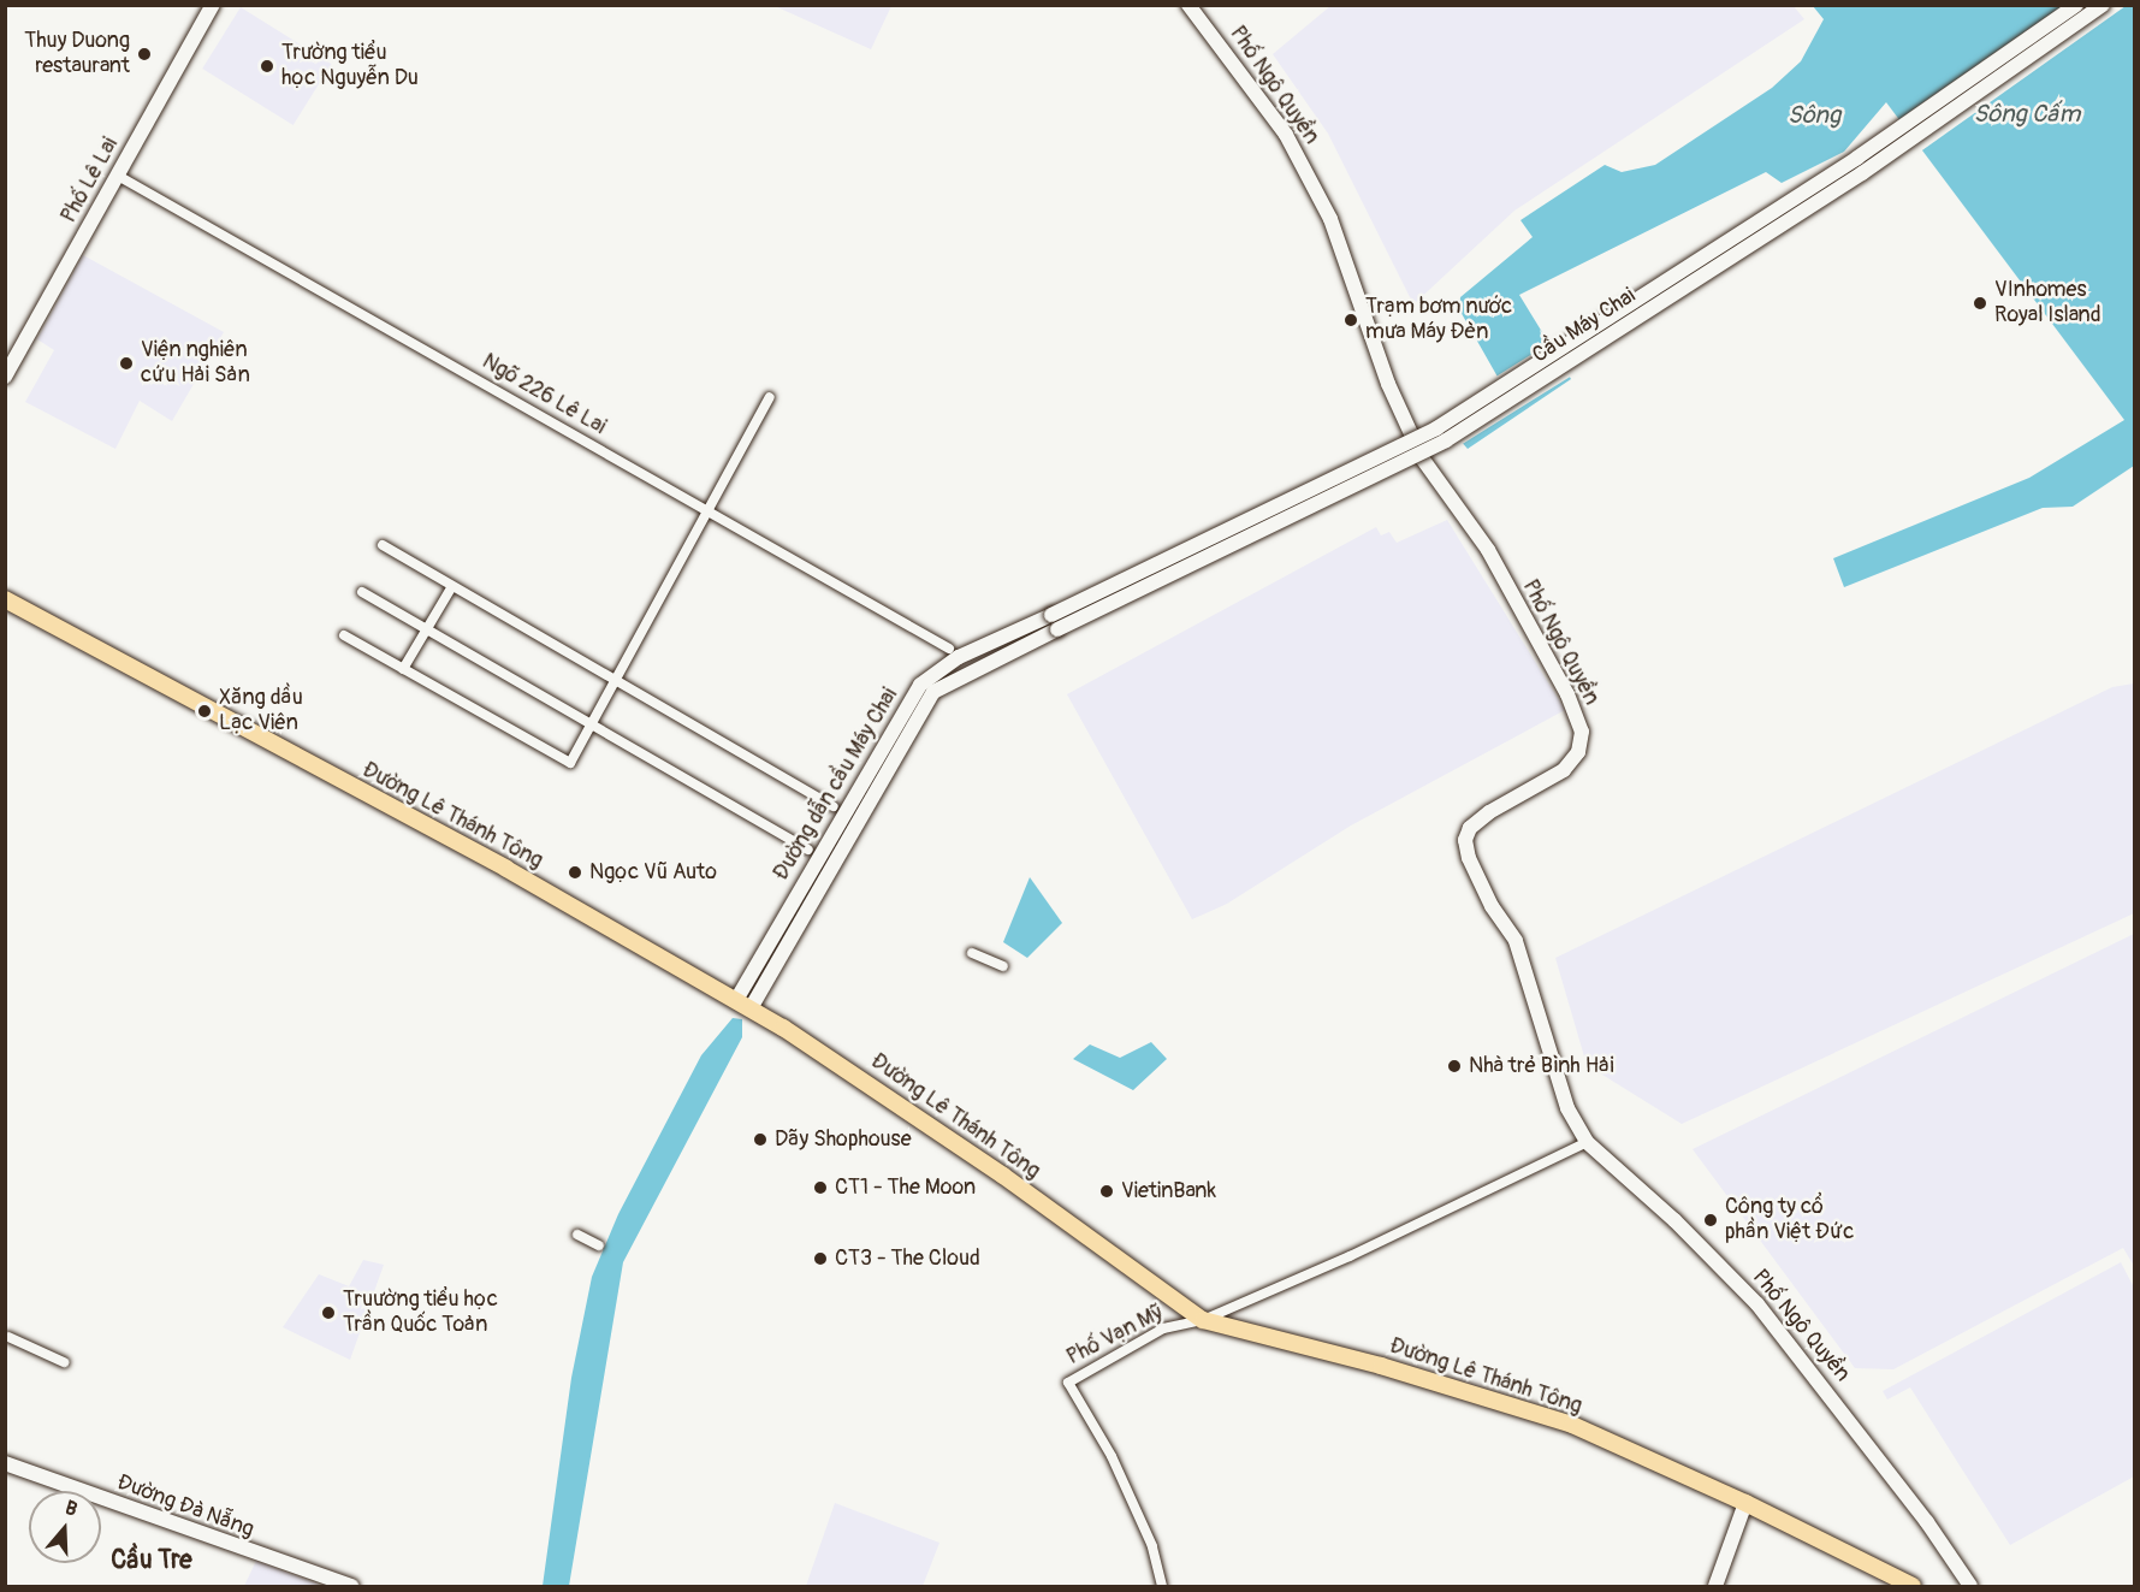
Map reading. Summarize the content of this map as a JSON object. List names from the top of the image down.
{
  "streets": {
    "main road": ["Đường Lê Thánh Tông"],
    "street": [
      "Phố Ngô Quyền",
      "Phố Lê Lai",
      "Cầu Máy Chai",
      "Ngõ 226 Lê Lai",
      "Đường dẫn cầu Máy Chai",
      "Phố Vạn Mỹ",
      "Đường Đà Nẵng"
    ]
  },
  "crossings": [
    ["Phố Ngô Quyền", "Phố Vạn Mỹ"],
    ["Phố Lê Lai", "Ngõ 226 Lê Lai"],
    ["Cầu Máy Chai", "Đường dẫn cầu Máy Chai"],
    ["Đường dẫn cầu Máy Chai", "Đường Lê Thánh Tông"],
    ["Đường Lê Thánh Tông", "Phố Vạn Mỹ"]
  ],
  "districts": ["Cầu Tre"],
  "water": ["Sông Cấm", "Sông"],
  "places": [
    "Thuy Duong restaurant",
    "Trường tiểu học Nguyễn Du",
    "VInhomes Royal Island",
    "Trạm bơm nước mưa Máy Đèn",
    "Viện nghiên cứu Hải Sản",
    "Xăng dầu Lạc Viên",
    "Ngọc Vũ Auto",
    "Nhà trẻ Bình Hải",
    "Dãy Shophouse",
    "CT1 - The Moon",
    "VietinBank",
    "Công ty cổ phần Việt Đức",
    "CT3 - The Cloud",
    "Truường tiểu học Trần Quốc Toản"
  ],
  "north": "top"
}
